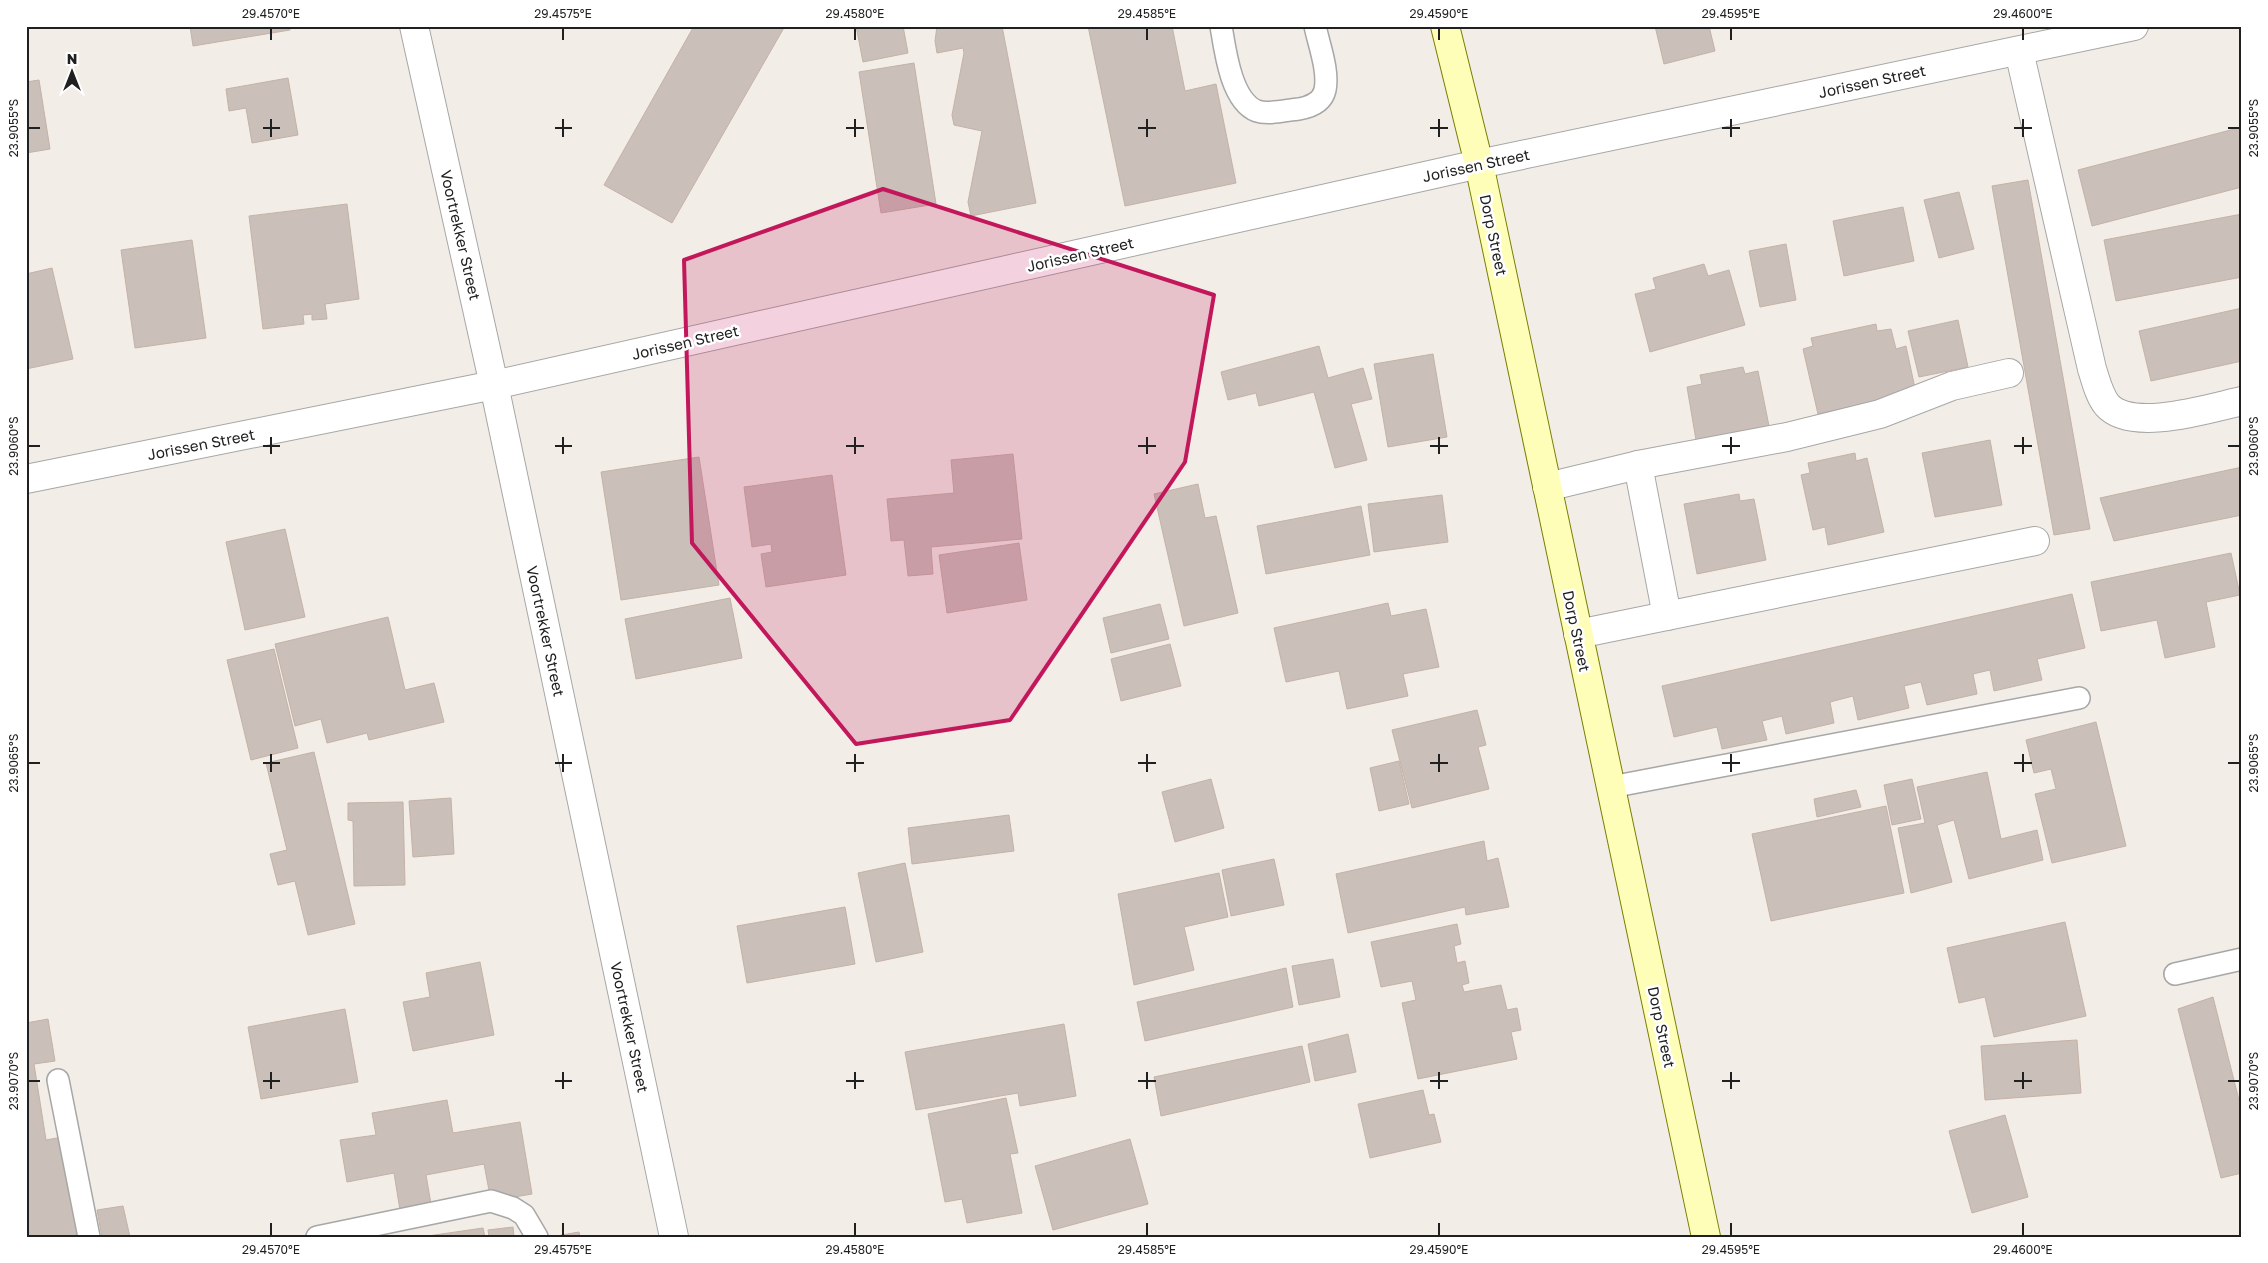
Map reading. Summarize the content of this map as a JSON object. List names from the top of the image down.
{
  "streets": {
    "street": ["Jorissen Street", "Voortrekker Street", "Dorp Street"]
  },
  "crossings": [
    ["Jorissen Street", "Voortrekker Street"],
    ["Jorissen Street", "Dorp Street"]
  ],
  "north": "top",
  "coordinates": [
    "29.4570°E",
    "29.4575°E",
    "29.4580°E",
    "29.4585°E",
    "29.4590°E",
    "29.4595°E",
    "29.4600°E",
    "23.9055°S",
    "23.9060°S",
    "23.9065°S",
    "23.9070°S"
  ]
}
